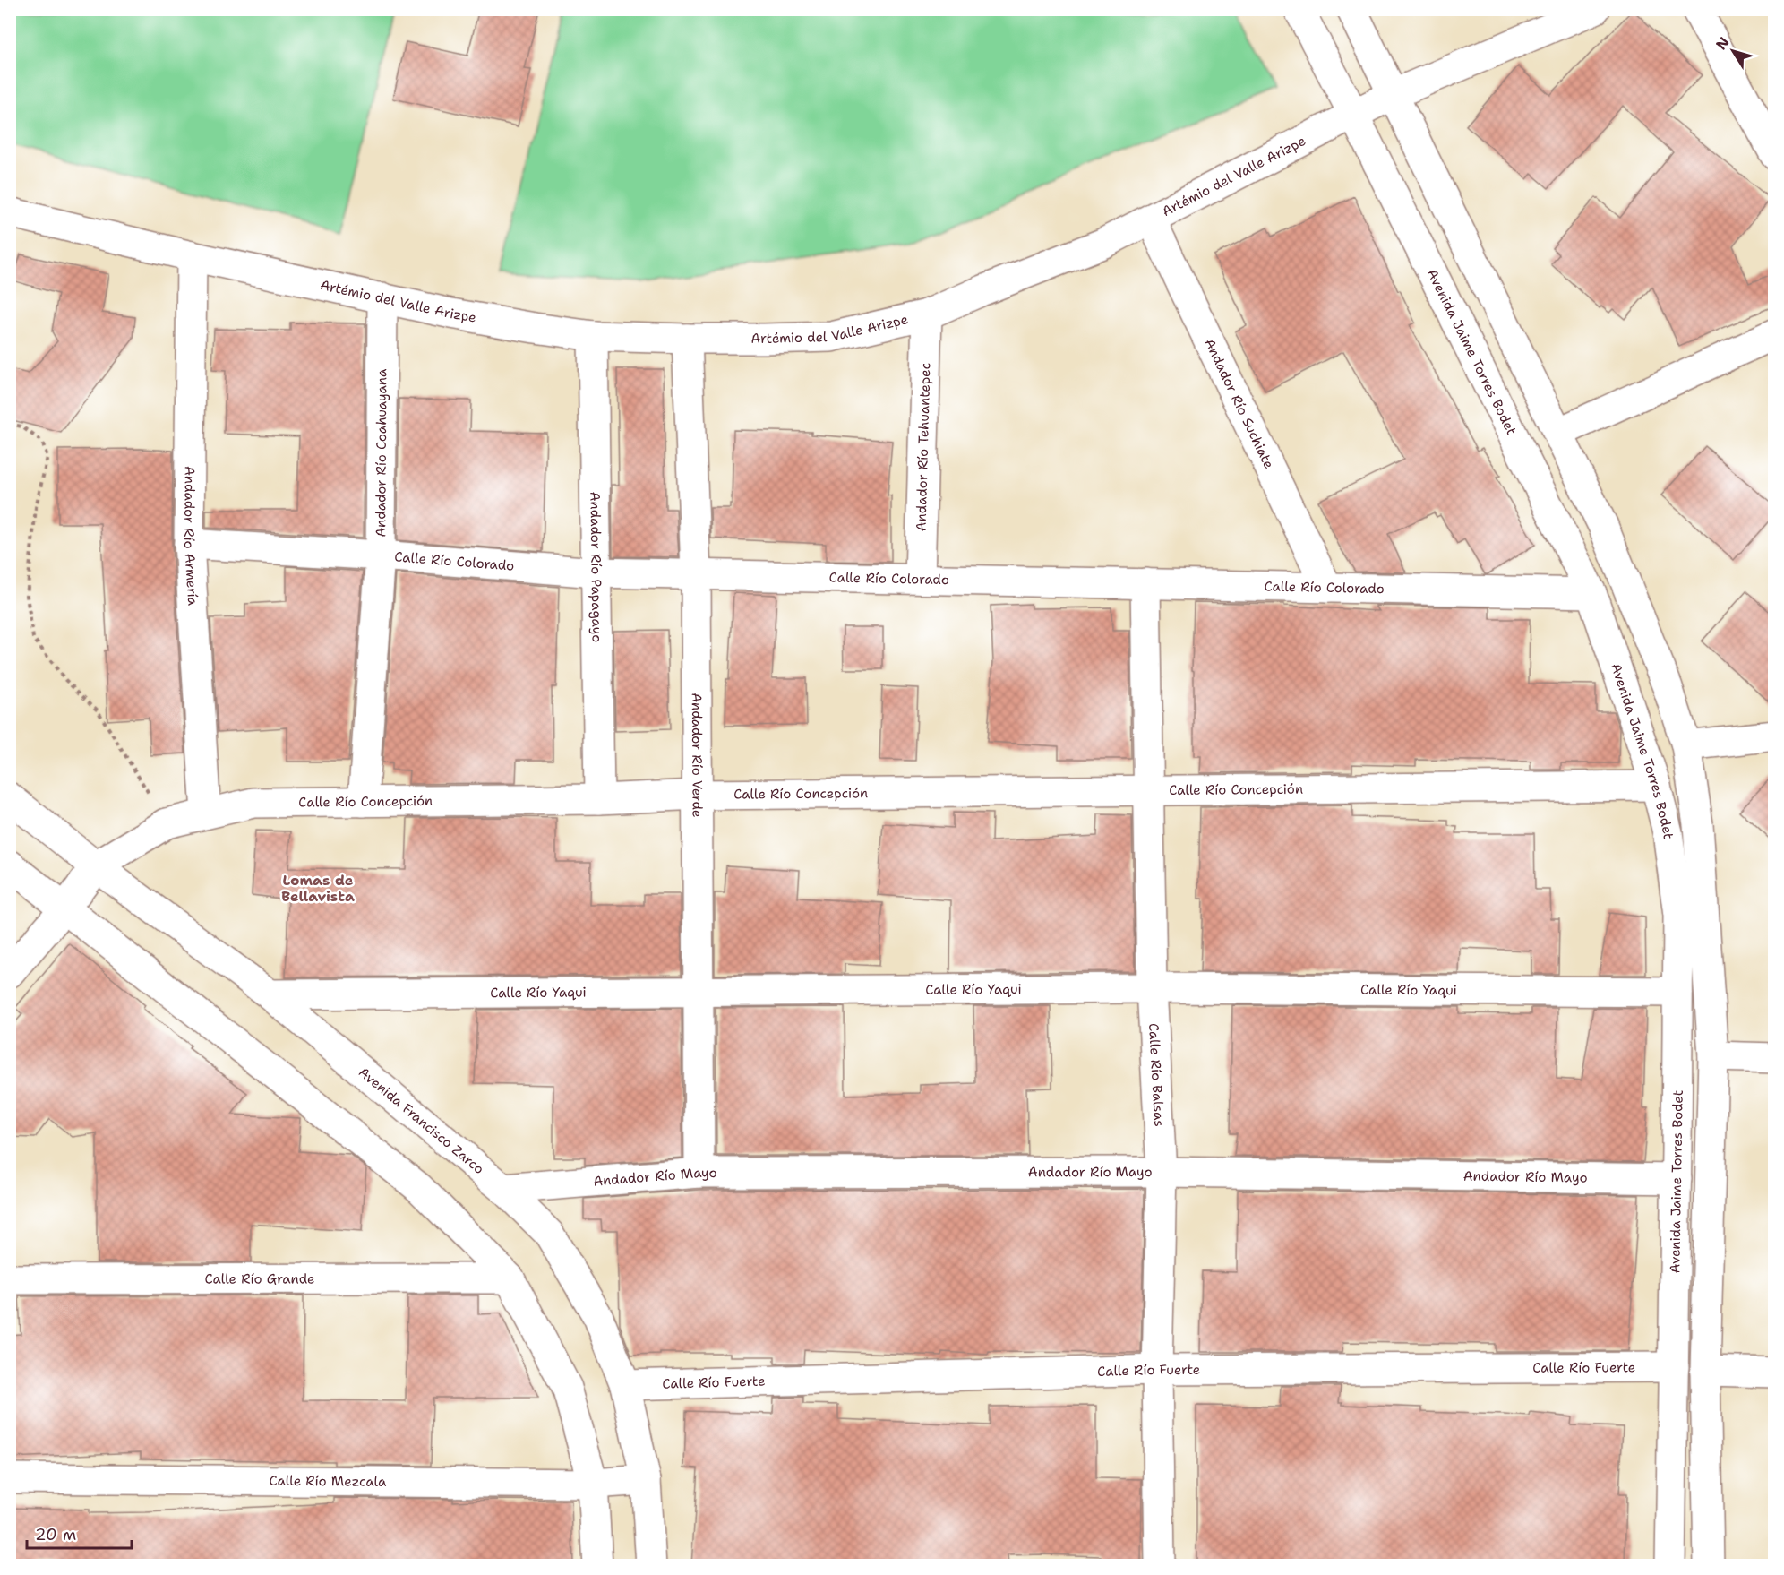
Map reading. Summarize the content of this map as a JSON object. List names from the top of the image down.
{
  "streets": {
    "street": [
      "Artémio del Valle Arizpe",
      "Avenida Jaime Torres Bodet",
      "Andador Río Suchiate",
      "Andador Río Tehuantepec",
      "Andador Río Coahuayana",
      "Andador Río Armería",
      "Calle Río Colorado",
      "Andador Río Papagayo",
      "Andador Río Verde",
      "Calle Río Concepción",
      "Calle Río Yaqui",
      "Calle Río Balsas",
      "Avenida Francisco Zarco",
      "Andador Río Mayo",
      "Calle Río Grande",
      "Calle Río Fuerte",
      "Calle Río Mezcala"
    ]
  },
  "crossings": [
    ["Artémio del Valle Arizpe", "Avenida Jaime Torres Bodet"],
    ["Artémio del Valle Arizpe", "Andador Río Suchiate"],
    ["Artémio del Valle Arizpe", "Andador Río Tehuantepec"],
    ["Artémio del Valle Arizpe", "Andador Río Coahuayana"],
    ["Artémio del Valle Arizpe", "Andador Río Armería"],
    ["Artémio del Valle Arizpe", "Andador Río Papagayo"],
    ["Artémio del Valle Arizpe", "Andador Río Verde"],
    ["Avenida Jaime Torres Bodet", "Calle Río Colorado"],
    ["Avenida Jaime Torres Bodet", "Calle Río Concepción"],
    ["Avenida Jaime Torres Bodet", "Calle Río Yaqui"],
    ["Avenida Jaime Torres Bodet", "Andador Río Mayo"],
    ["Avenida Jaime Torres Bodet", "Calle Río Fuerte"],
    ["Andador Río Suchiate", "Calle Río Colorado"],
    ["Andador Río Tehuantepec", "Calle Río Colorado"],
    ["Andador Río Coahuayana", "Calle Río Colorado"],
    ["Andador Río Coahuayana", "Calle Río Concepción"],
    ["Andador Río Armería", "Calle Río Colorado"],
    ["Andador Río Armería", "Calle Río Concepción"],
    ["Calle Río Colorado", "Andador Río Papagayo"],
    ["Calle Río Colorado", "Andador Río Verde"],
    ["Calle Río Colorado", "Calle Río Balsas"],
    ["Andador Río Papagayo", "Calle Río Concepción"],
    ["Andador Río Verde", "Calle Río Concepción"],
    ["Andador Río Verde", "Calle Río Yaqui"],
    ["Andador Río Verde", "Andador Río Mayo"],
    ["Calle Río Concepción", "Calle Río Balsas"],
    ["Calle Río Concepción", "Avenida Francisco Zarco"],
    ["Calle Río Yaqui", "Calle Río Balsas"],
    ["Calle Río Yaqui", "Avenida Francisco Zarco"],
    ["Calle Río Balsas", "Andador Río Mayo"],
    ["Calle Río Balsas", "Calle Río Fuerte"],
    ["Avenida Francisco Zarco", "Andador Río Mayo"],
    ["Avenida Francisco Zarco", "Calle Río Fuerte"],
    ["Avenida Francisco Zarco", "Calle Río Mezcala"]
  ],
  "districts": ["Lomas de Bellavista"],
  "scale_bar": "20 m",
  "north": "top left"
}
